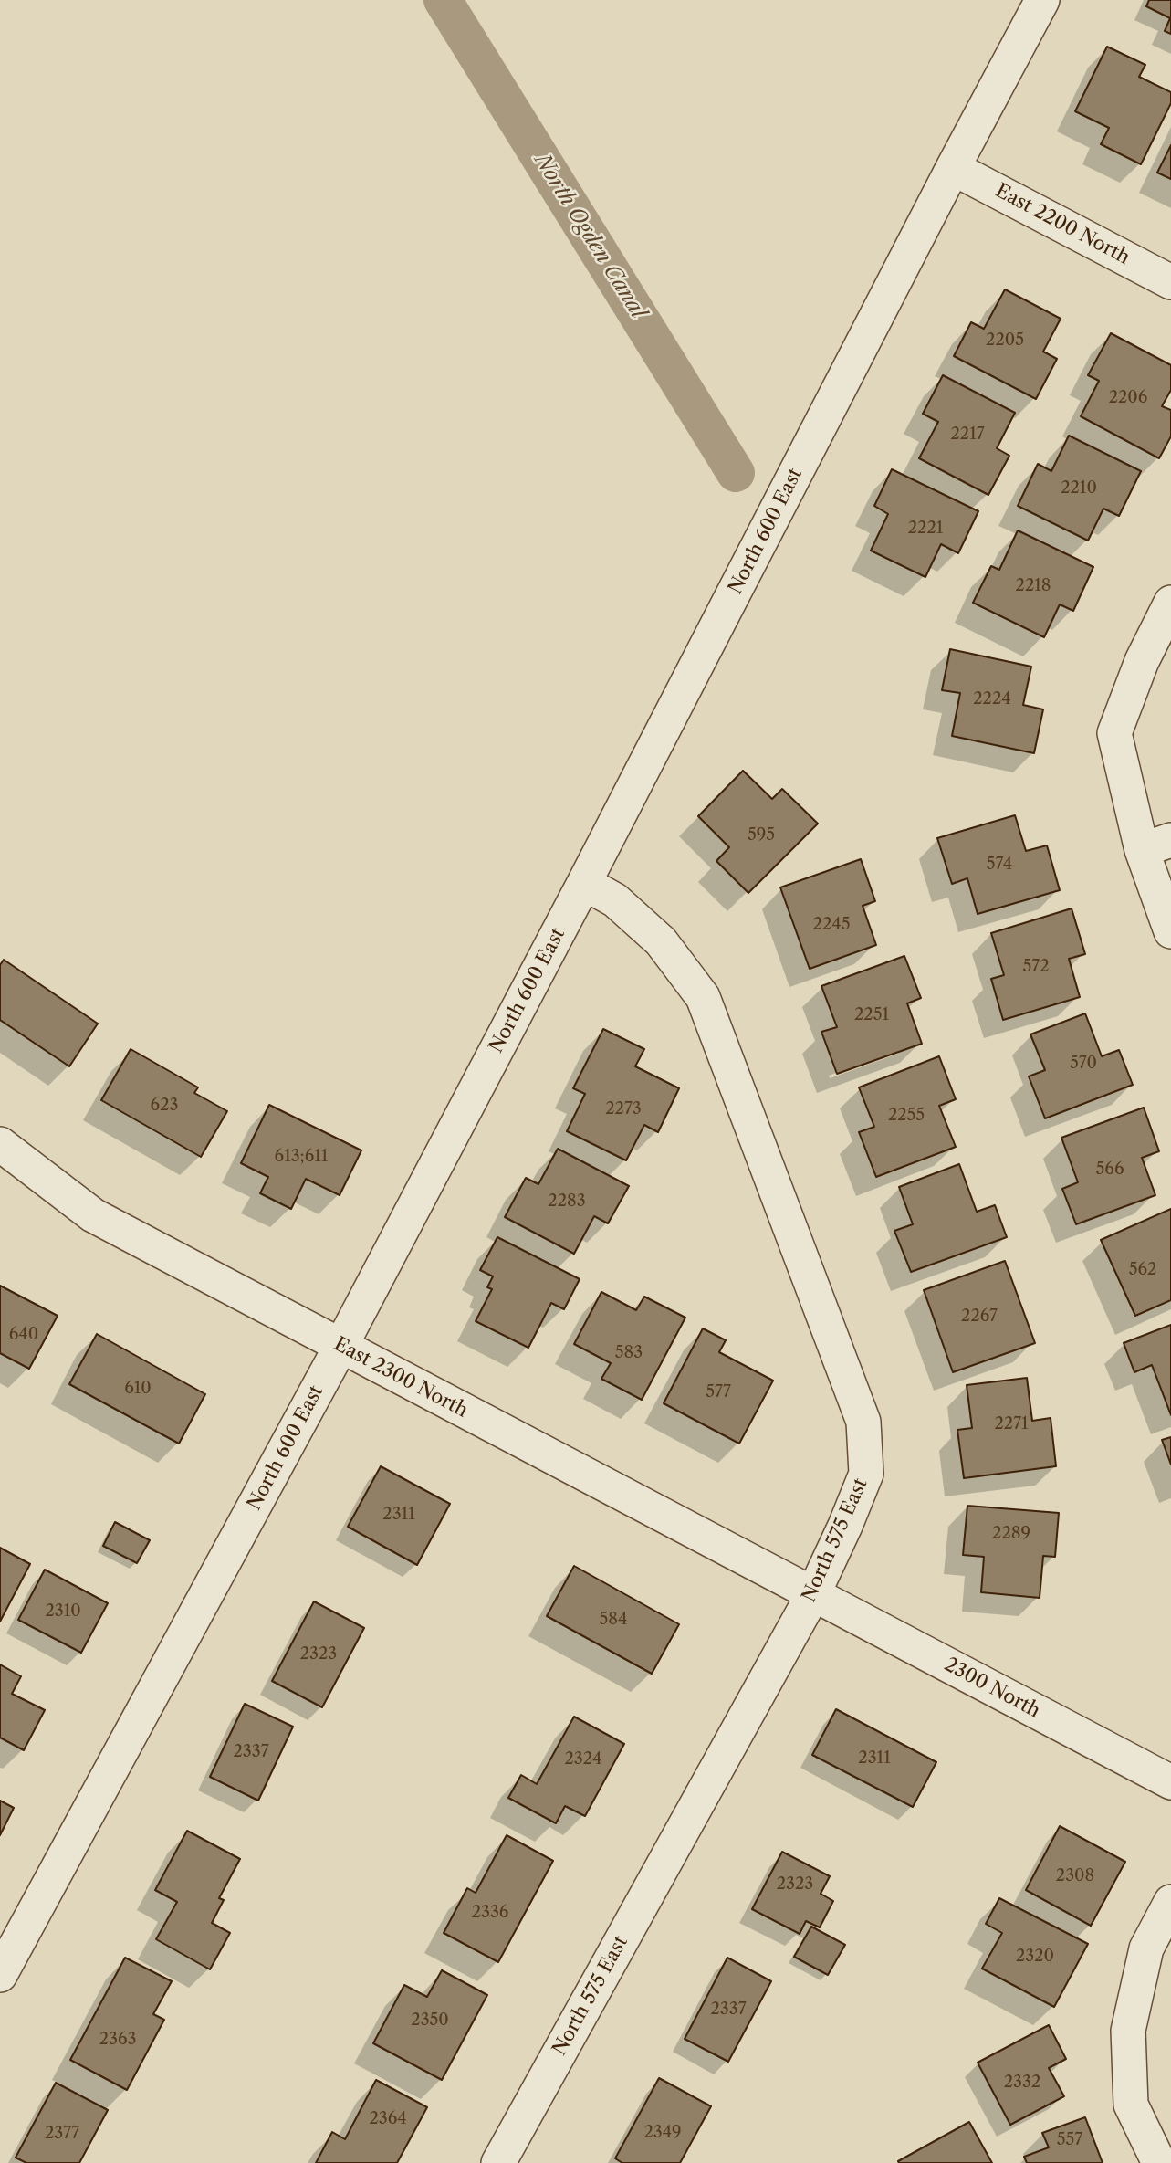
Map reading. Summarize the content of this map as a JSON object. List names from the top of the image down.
{
  "streets": {
    "street": [
      "East 2200 North",
      "North 600 East",
      "East 2300 North",
      "North 575 East",
      "2300 North"
    ]
  },
  "crossings": [
    ["East 2200 North", "North 600 East"],
    ["North 600 East", "East 2300 North"],
    ["North 600 East", "North 575 East"],
    ["East 2300 North", "North 575 East"],
    ["East 2300 North", "2300 North"],
    ["North 575 East", "2300 North"]
  ],
  "water": ["North Ogden Canal"],
  "house_numbers": [
    "2205",
    "2206",
    "2217",
    "2210",
    "2221",
    "2218",
    "2224",
    "595",
    "574",
    "2245",
    "572",
    "2251",
    "570",
    "623",
    "2273",
    "2255",
    "613;611",
    "566",
    "2283",
    "562",
    "2267",
    "640",
    "583",
    "610",
    "577",
    "2271",
    "2311",
    "2289",
    "2310",
    "584",
    "2323",
    "2337",
    "2311",
    "2324",
    "2308",
    "2323",
    "2336",
    "2320",
    "2337",
    "2350",
    "2363",
    "2332",
    "2364",
    "2349",
    "2377",
    "557"
  ]
}
